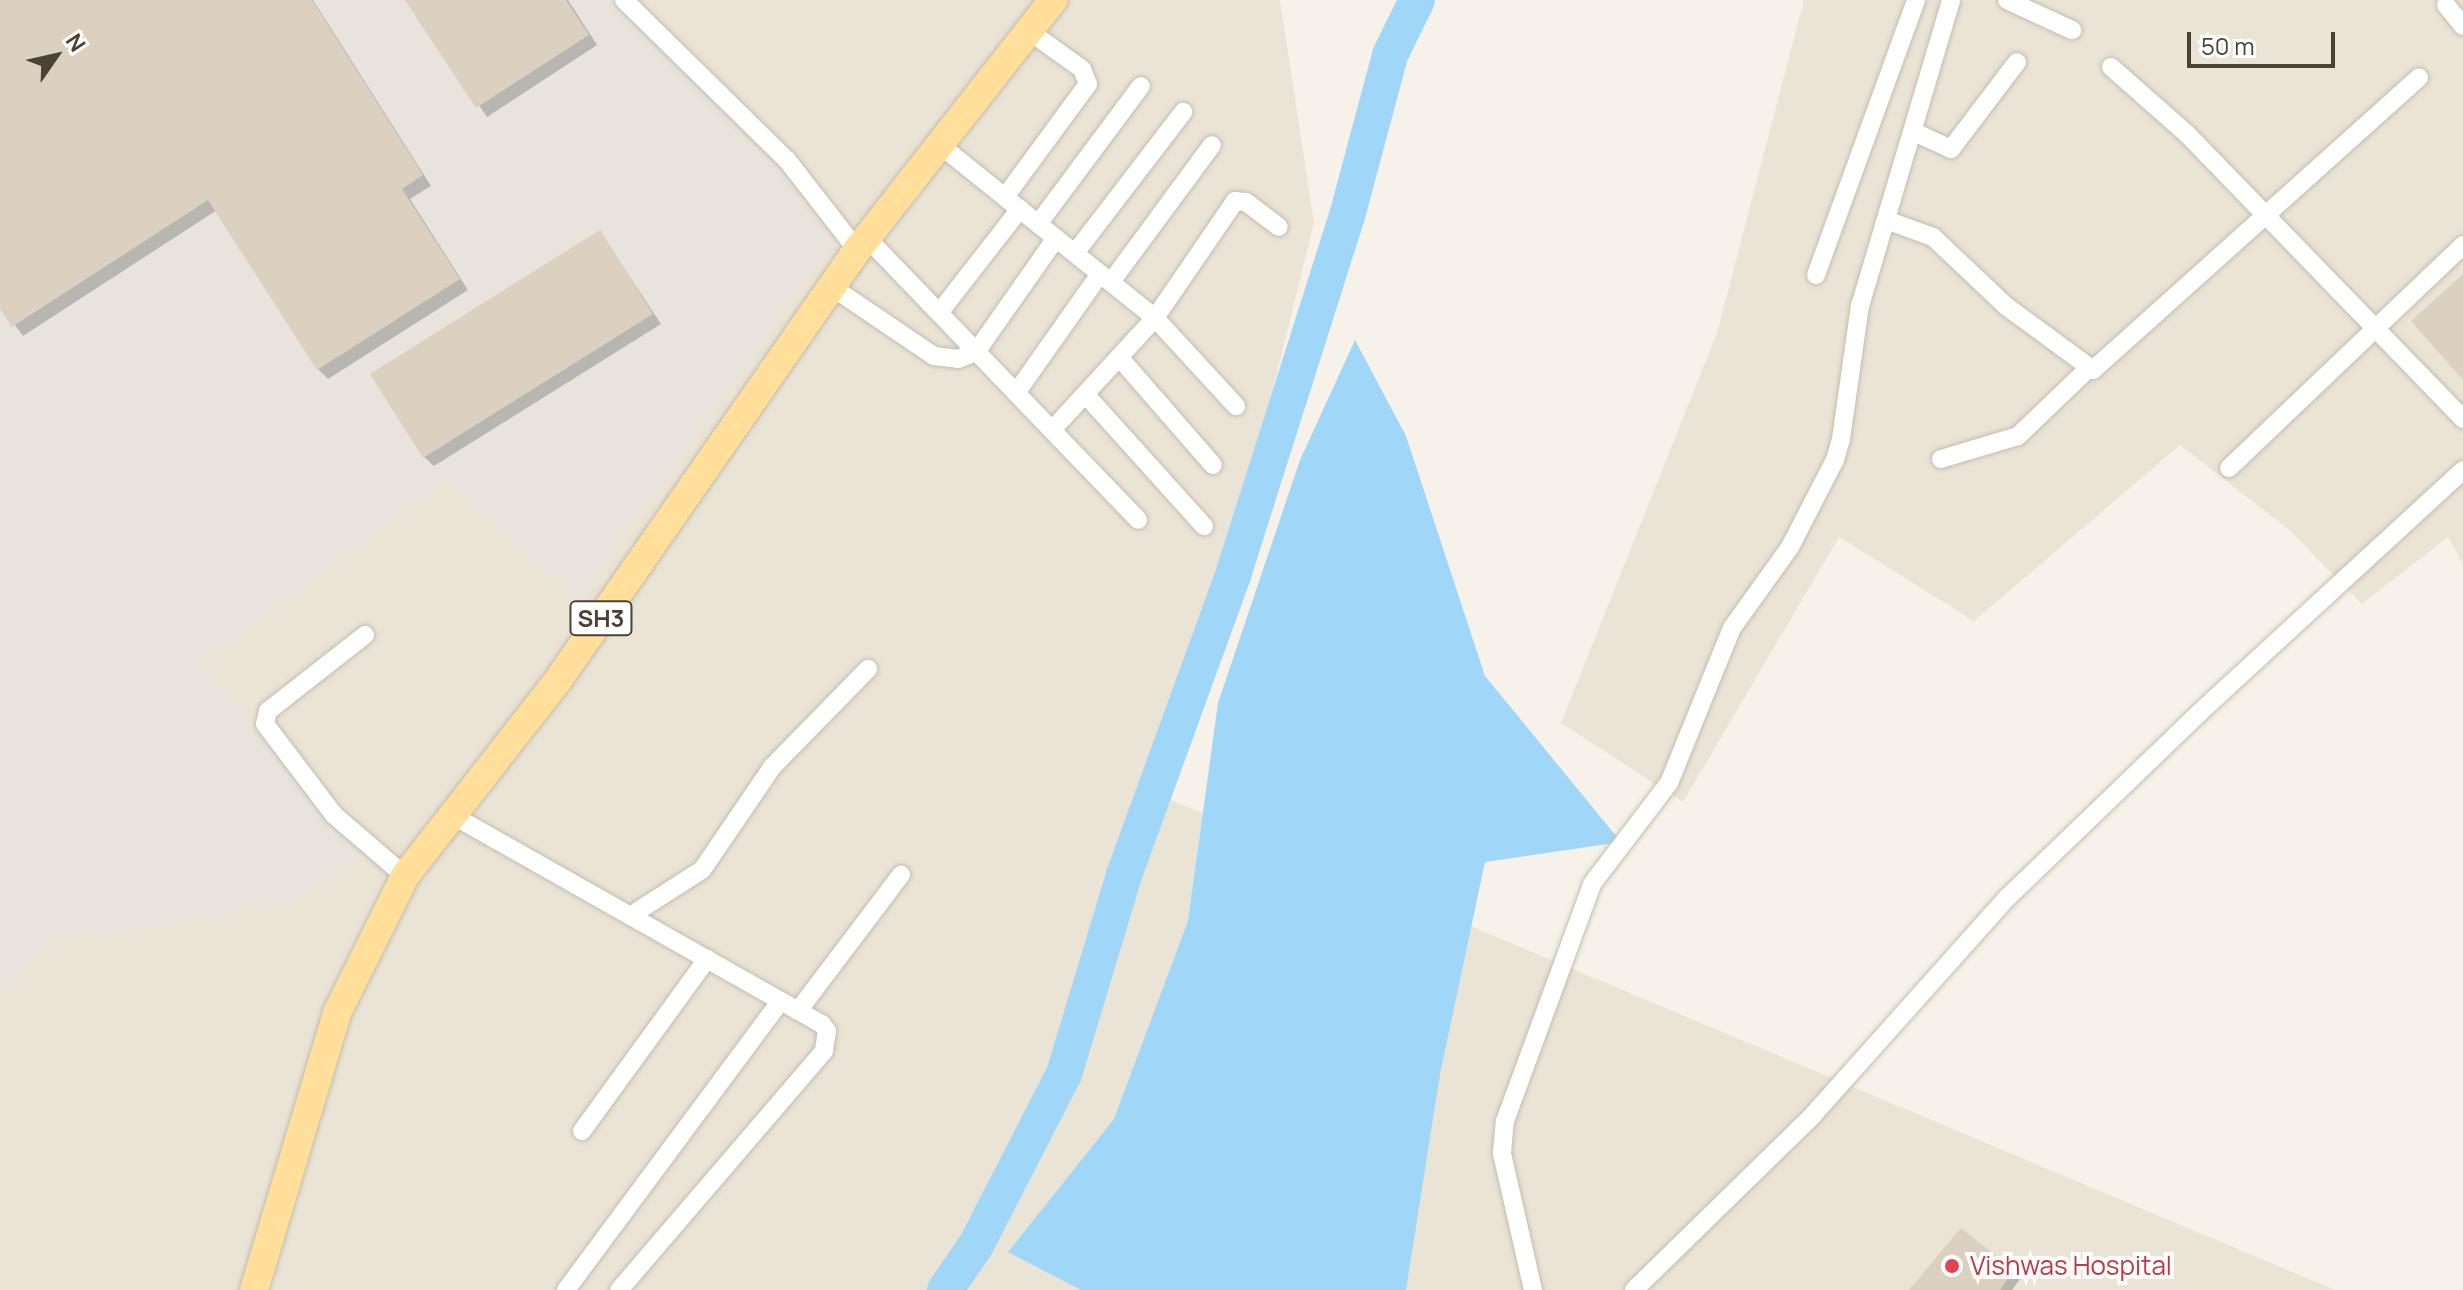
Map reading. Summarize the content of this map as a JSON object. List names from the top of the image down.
{
  "streets": {
    "main road": ["SH3"]
  },
  "places": ["Vishwas Hospital"],
  "scale_bar": "50 m",
  "north": "top right"
}
